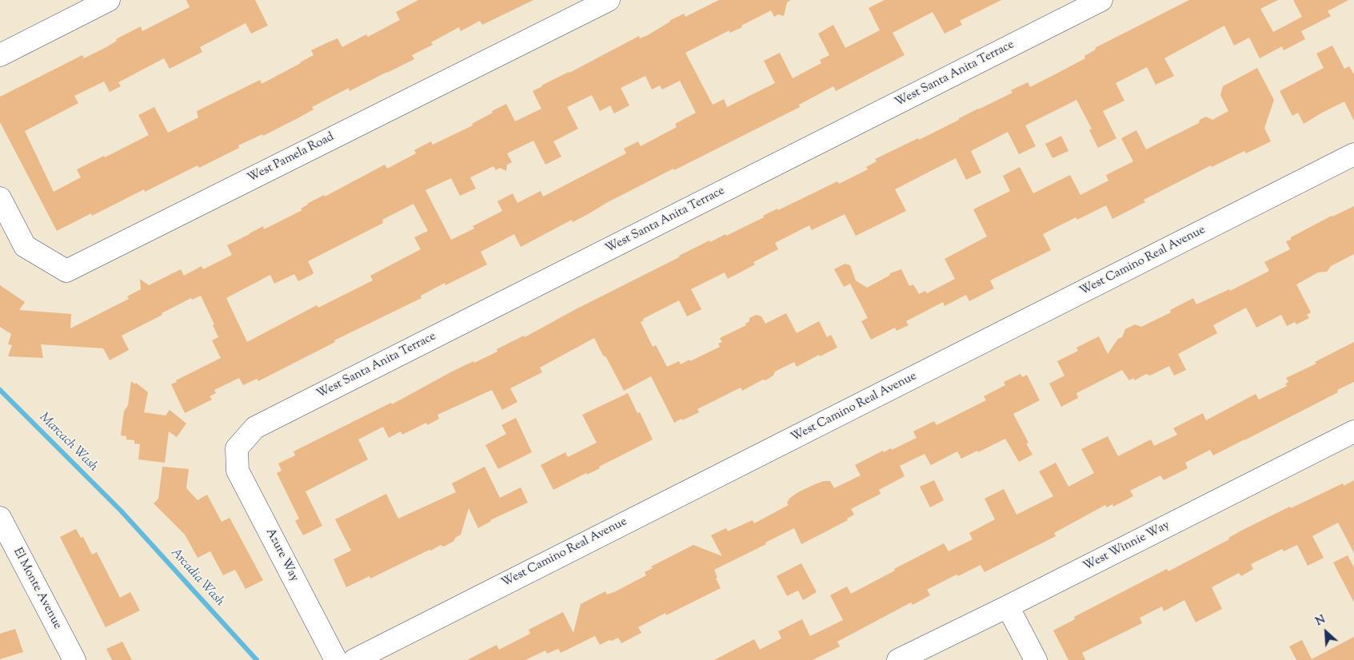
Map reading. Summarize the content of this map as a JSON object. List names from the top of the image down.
{
  "streets": {
    "street": [
      "West Santa Anita Terrace",
      "West Pamela Road",
      "West Camino Real Avenue",
      "West Winnie Way",
      "Azure Way",
      "El Monte Avenue"
    ]
  },
  "crossings": [
    ["West Santa Anita Terrace", "Azure Way"]
  ],
  "water": ["Marcach Wash", "Arcadia Wash"],
  "north": "top left"
}
